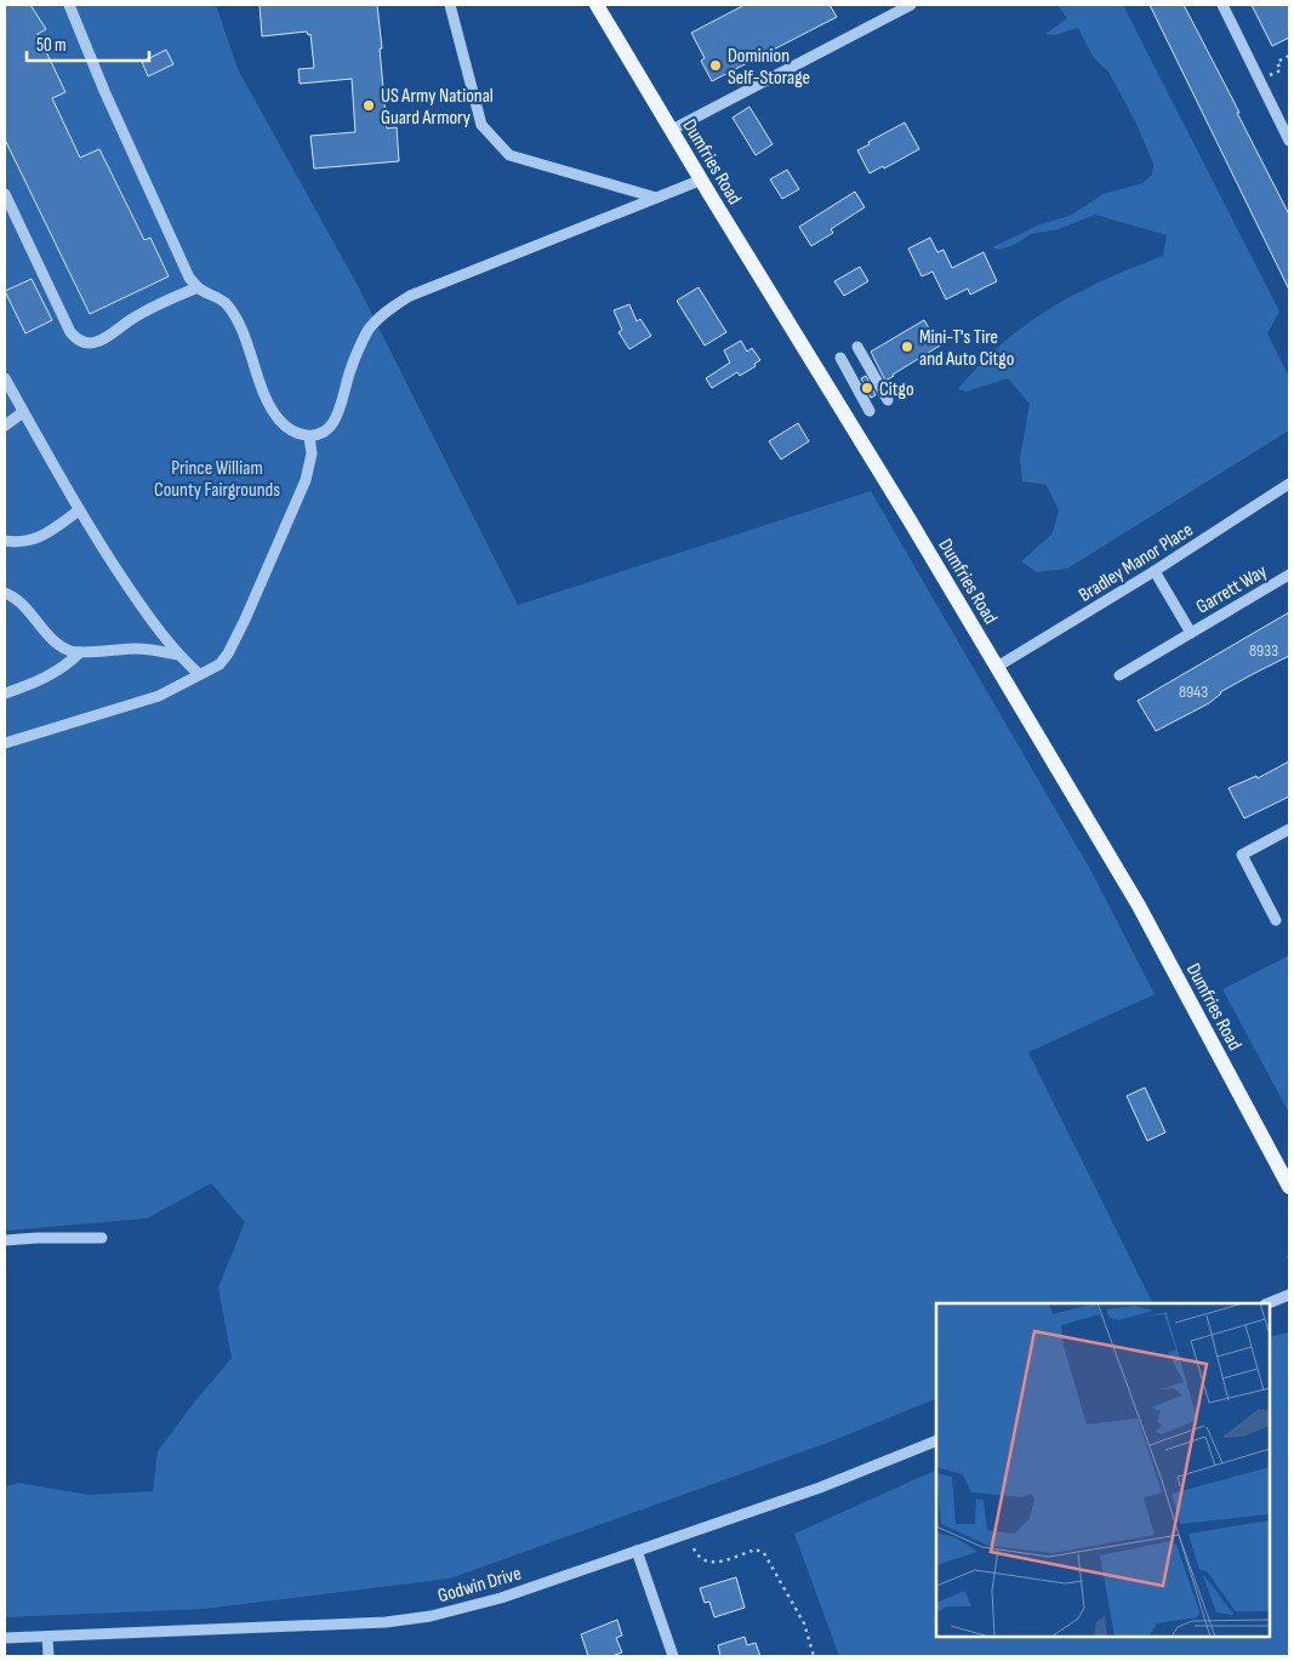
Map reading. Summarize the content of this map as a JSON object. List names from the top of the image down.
{
  "streets": {
    "main road": ["Dumfries Road"],
    "street": ["Bradley Manor Place", "Garrett Way", "Godwin Drive"]
  },
  "crossings": [
    ["Dumfries Road", "Bradley Manor Place"],
    ["Bradley Manor Place", "Garrett Way"]
  ],
  "parks": ["Prince William County Fairgrounds"],
  "places": [
    "Dominion Self-Storage",
    "US Army National Guard Armory",
    "Mini-T's Tire and Auto Citgo",
    "Citgo"
  ],
  "house_numbers": ["8933", "8943"],
  "scale_bar": "50 m"
}
